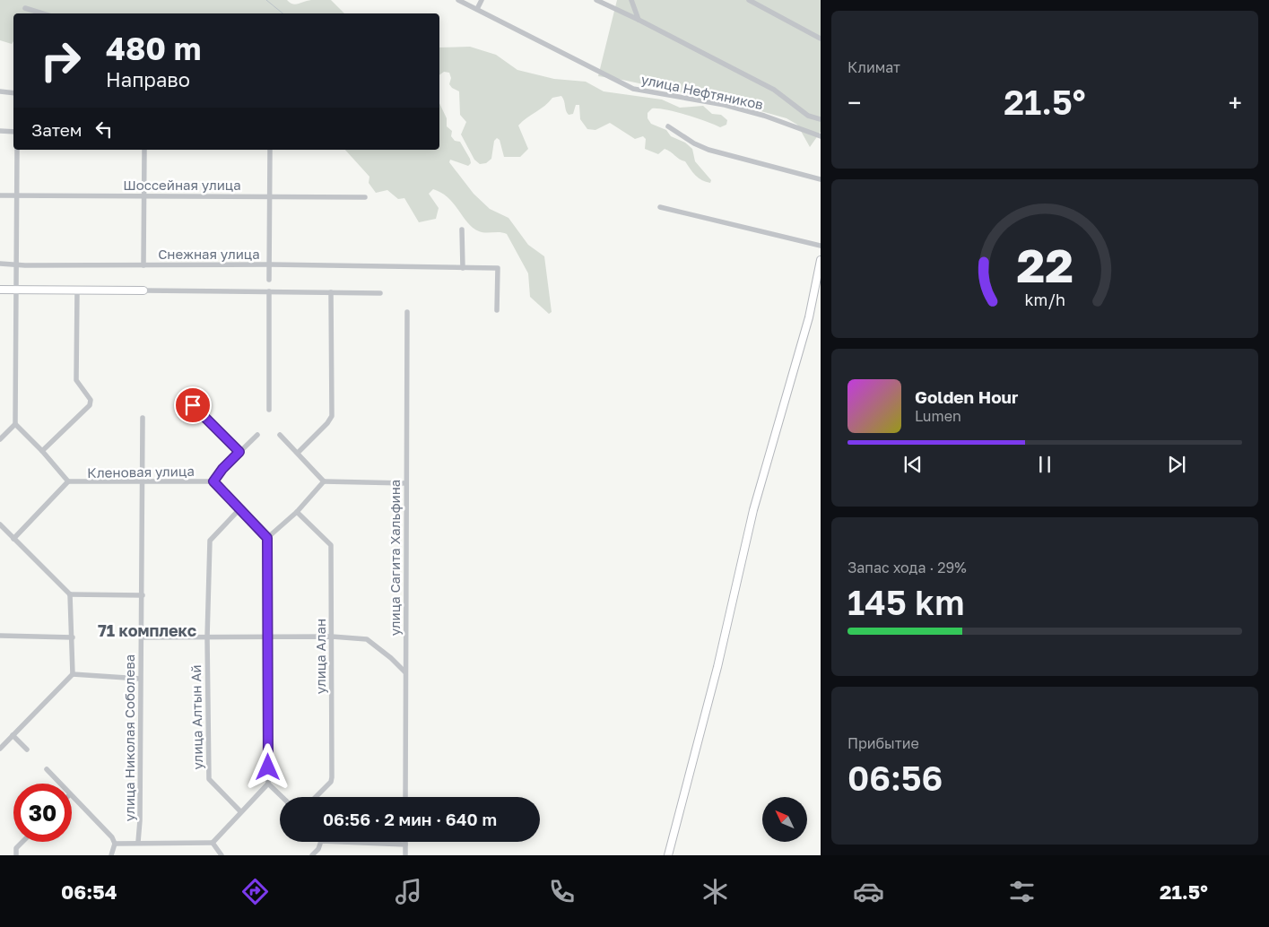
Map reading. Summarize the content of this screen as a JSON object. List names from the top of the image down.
{
  "streets": {
    "street": [
      "улица Нефтяников",
      "Шоссейная улица",
      "Снежная улица",
      "Кленовая улица",
      "улица Сагита Хальфина",
      "улица Алан",
      "улица Алтын Ай",
      "улица Николая Соболева"
    ]
  },
  "crossings": [
    ["Кленовая улица", "улица Николая Соболева"]
  ],
  "districts": ["71 комплекс"],
  "north": "top left",
  "page": {
    "tile": [
      "Климат",
      ["Запас хода · 29%", "145 km"],
      ["Прибытие", "06:56"]
    ],
    "turn": ["480 m", "Направо"],
    "heat": ["−", "21.5°", "+"],
    "then": "Затем",
    "song": ["Golden Hour", "Lumen"],
    "limit": "30",
    "trip": "06:56 · 2 мин · 640 m",
    "tabs": ["06:54", "21.5°"],
    "gauge": ["22", "km/h"]
  }
}
